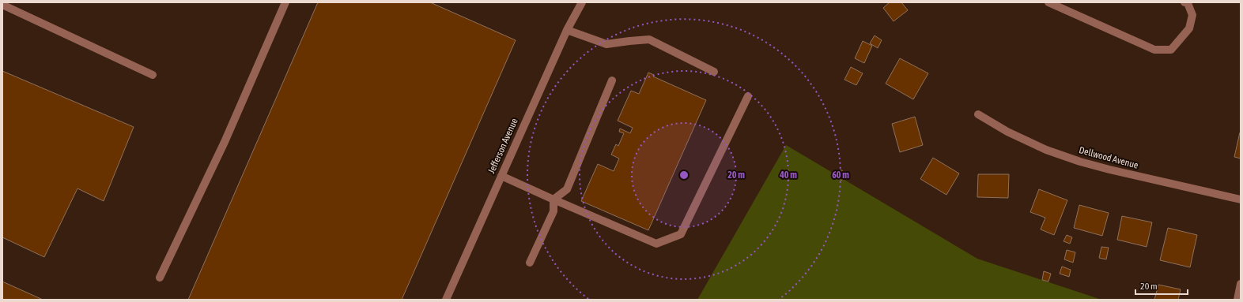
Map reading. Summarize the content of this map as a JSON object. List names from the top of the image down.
{
  "streets": {
    "street": ["Jefferson Avenue", "Dellwood Avenue"]
  },
  "scale_bar": "20 m",
  "rings": ["20 m", "40 m", "60 m"]
}
